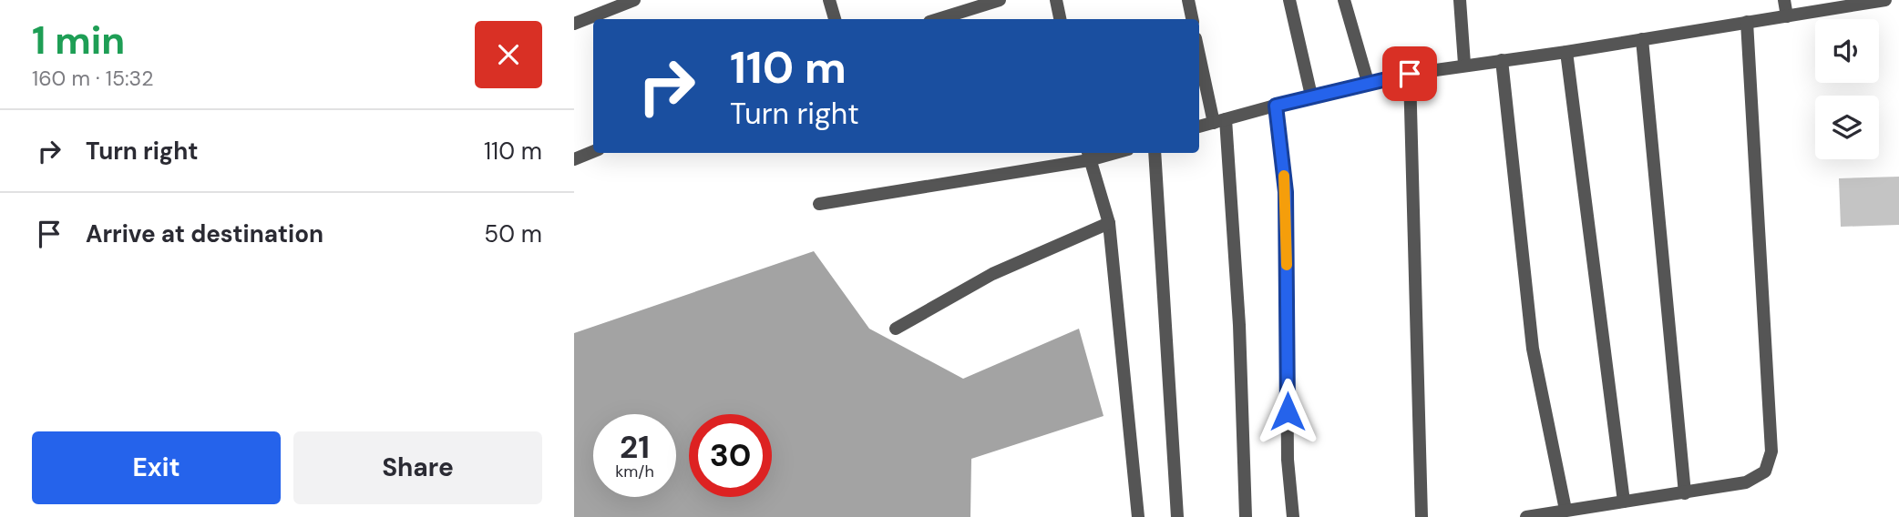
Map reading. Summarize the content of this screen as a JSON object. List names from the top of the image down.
{
  "page": {
    "heading": ["1 min", "160 m · 15:32"],
    "turn": ["110 m", "Turn right"],
    "list": [
      {
        "name": "Turn right",
        "value": "110 m"
      },
      {
        "name": "Arrive at destination",
        "value": "50 m"
      }
    ],
    "speed": "21 km/h",
    "limit": "30",
    "buttons": ["Exit", "Share"]
  }
}
